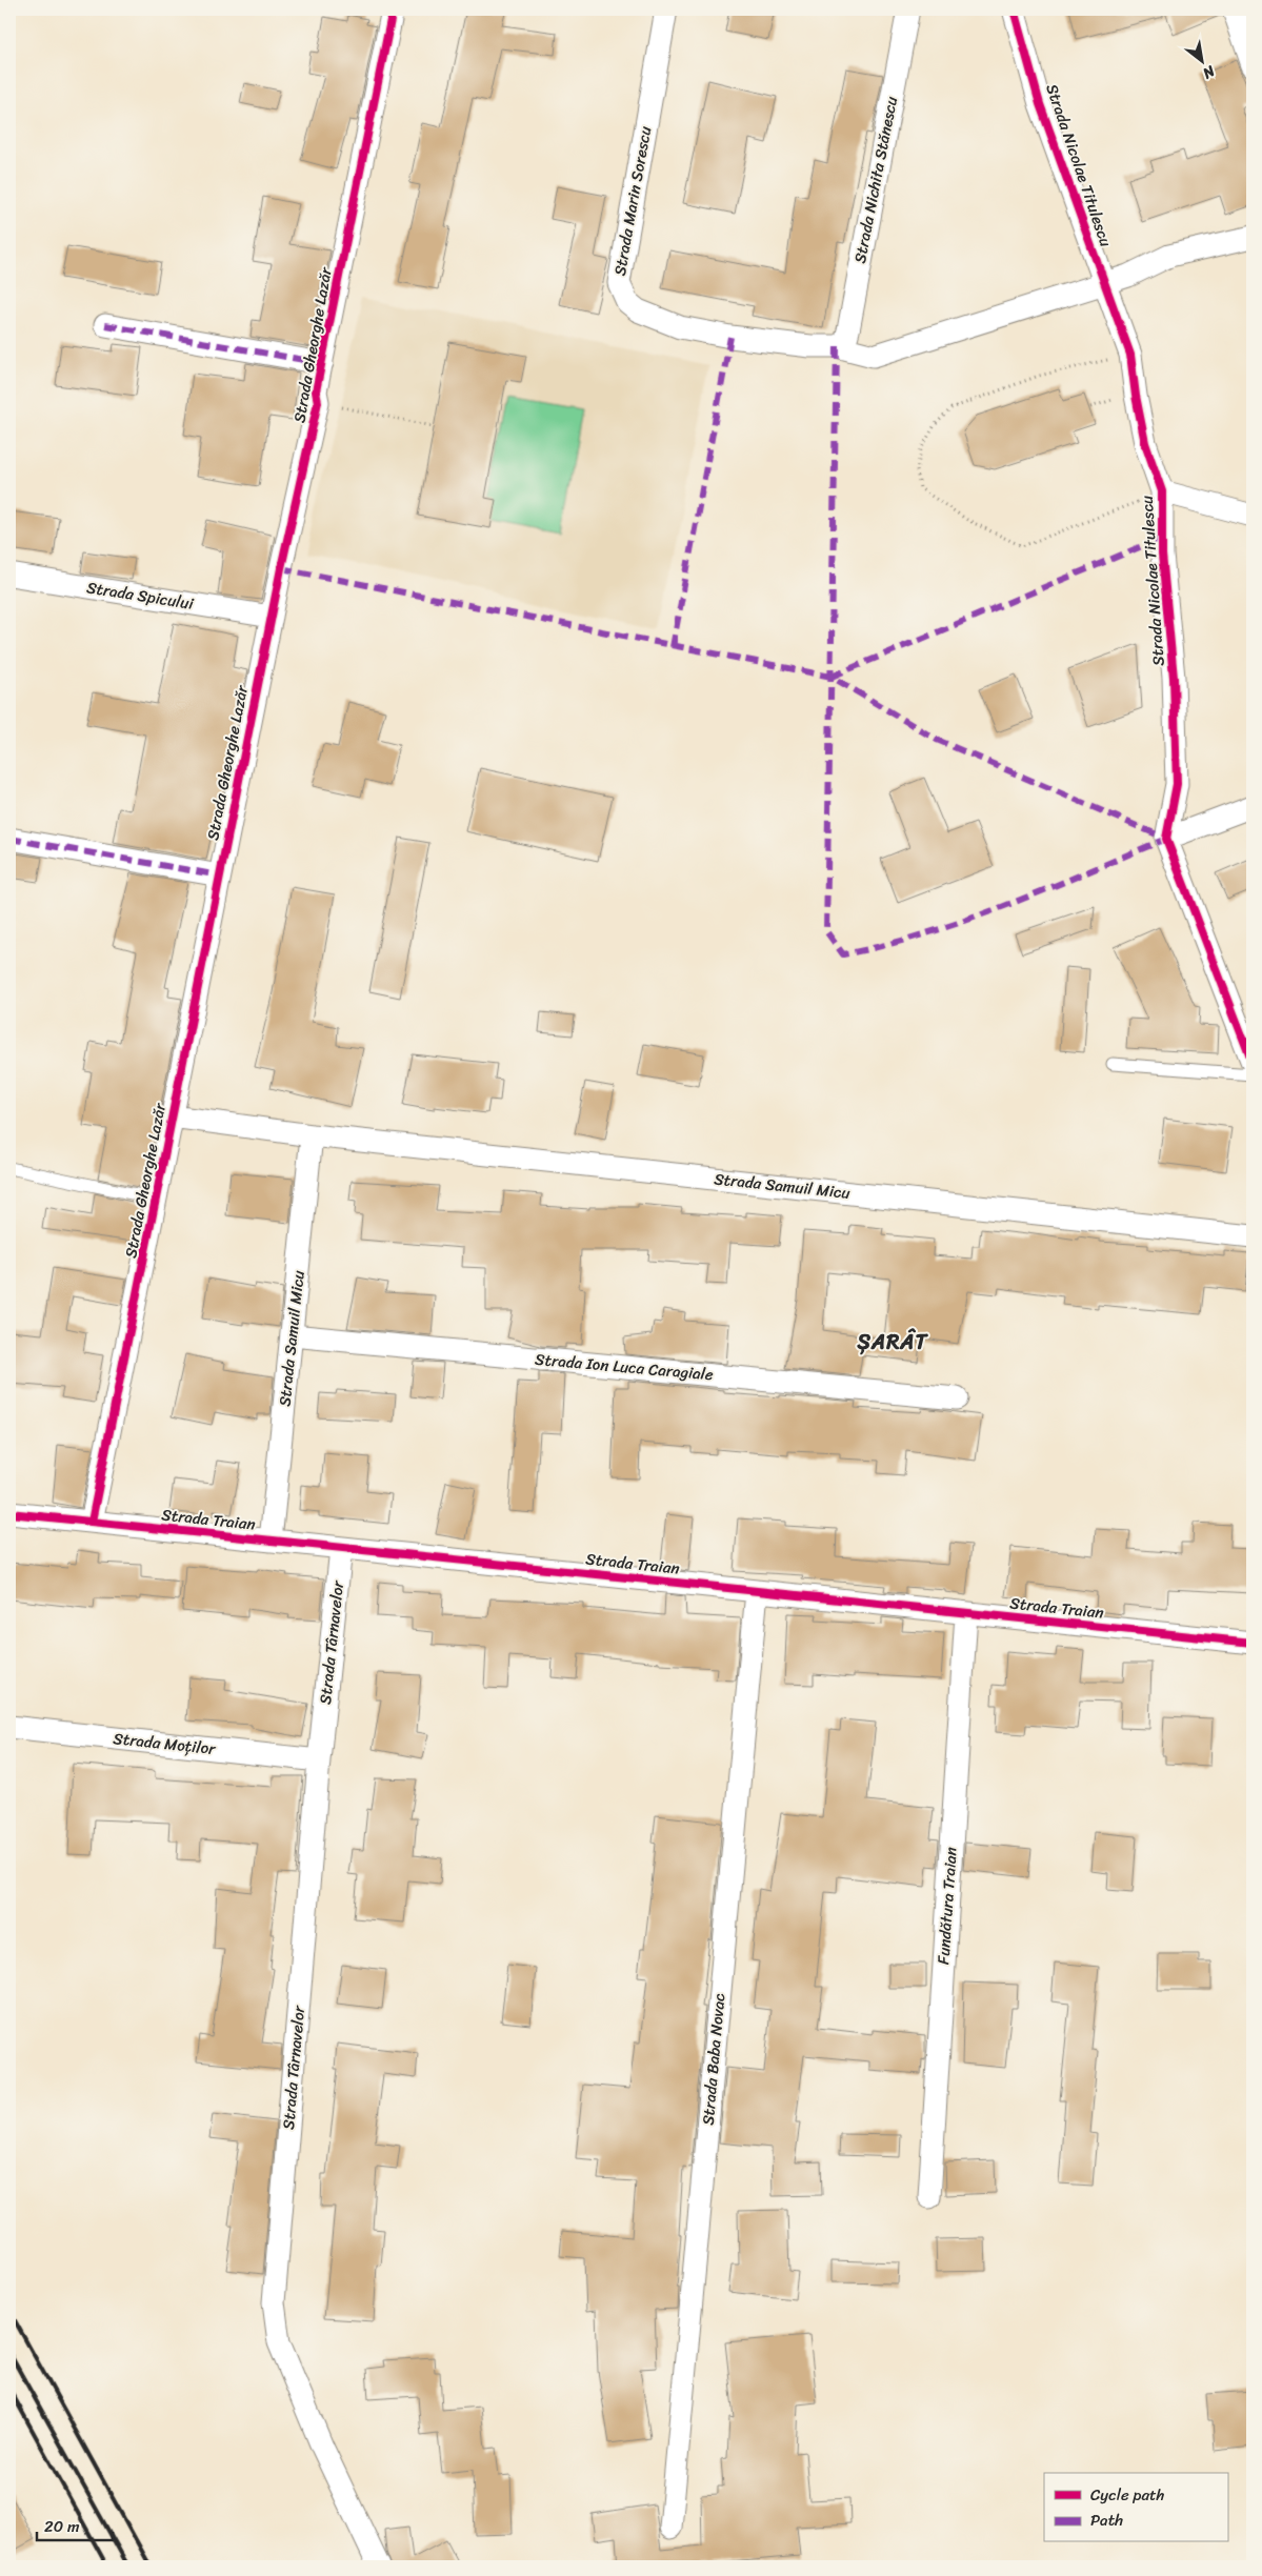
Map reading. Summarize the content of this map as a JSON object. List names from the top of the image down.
{
  "streets": {
    "street": [
      "Strada Nicolae Titulescu",
      "Strada Nichita Stănescu",
      "Strada Marin Sorescu",
      "Strada Gheorghe Lazăr",
      "Strada Spicului",
      "Strada Samuil Micu",
      "Strada Ion Luca Caragiale",
      "Strada Traian",
      "Strada Târnavelor",
      "Strada Moților",
      "Fundătura Traian",
      "Strada Baba Novac"
    ]
  },
  "crossings": [
    ["Strada Nicolae Titulescu", "Strada Marin Sorescu"],
    ["Strada Nichita Stănescu", "Strada Marin Sorescu"],
    ["Strada Gheorghe Lazăr", "Strada Spicului"],
    ["Strada Gheorghe Lazăr", "Strada Samuil Micu"],
    ["Strada Gheorghe Lazăr", "Strada Traian"],
    ["Strada Samuil Micu", "Strada Ion Luca Caragiale"],
    ["Strada Samuil Micu", "Strada Traian"],
    ["Strada Traian", "Strada Târnavelor"],
    ["Strada Traian", "Fundătura Traian"],
    ["Strada Traian", "Strada Baba Novac"],
    ["Strada Târnavelor", "Strada Moților"]
  ],
  "districts": ["ȘARÂT"],
  "legend": ["Cycle path", "Path"],
  "scale_bar": "20 m",
  "north": "bottom right"
}
